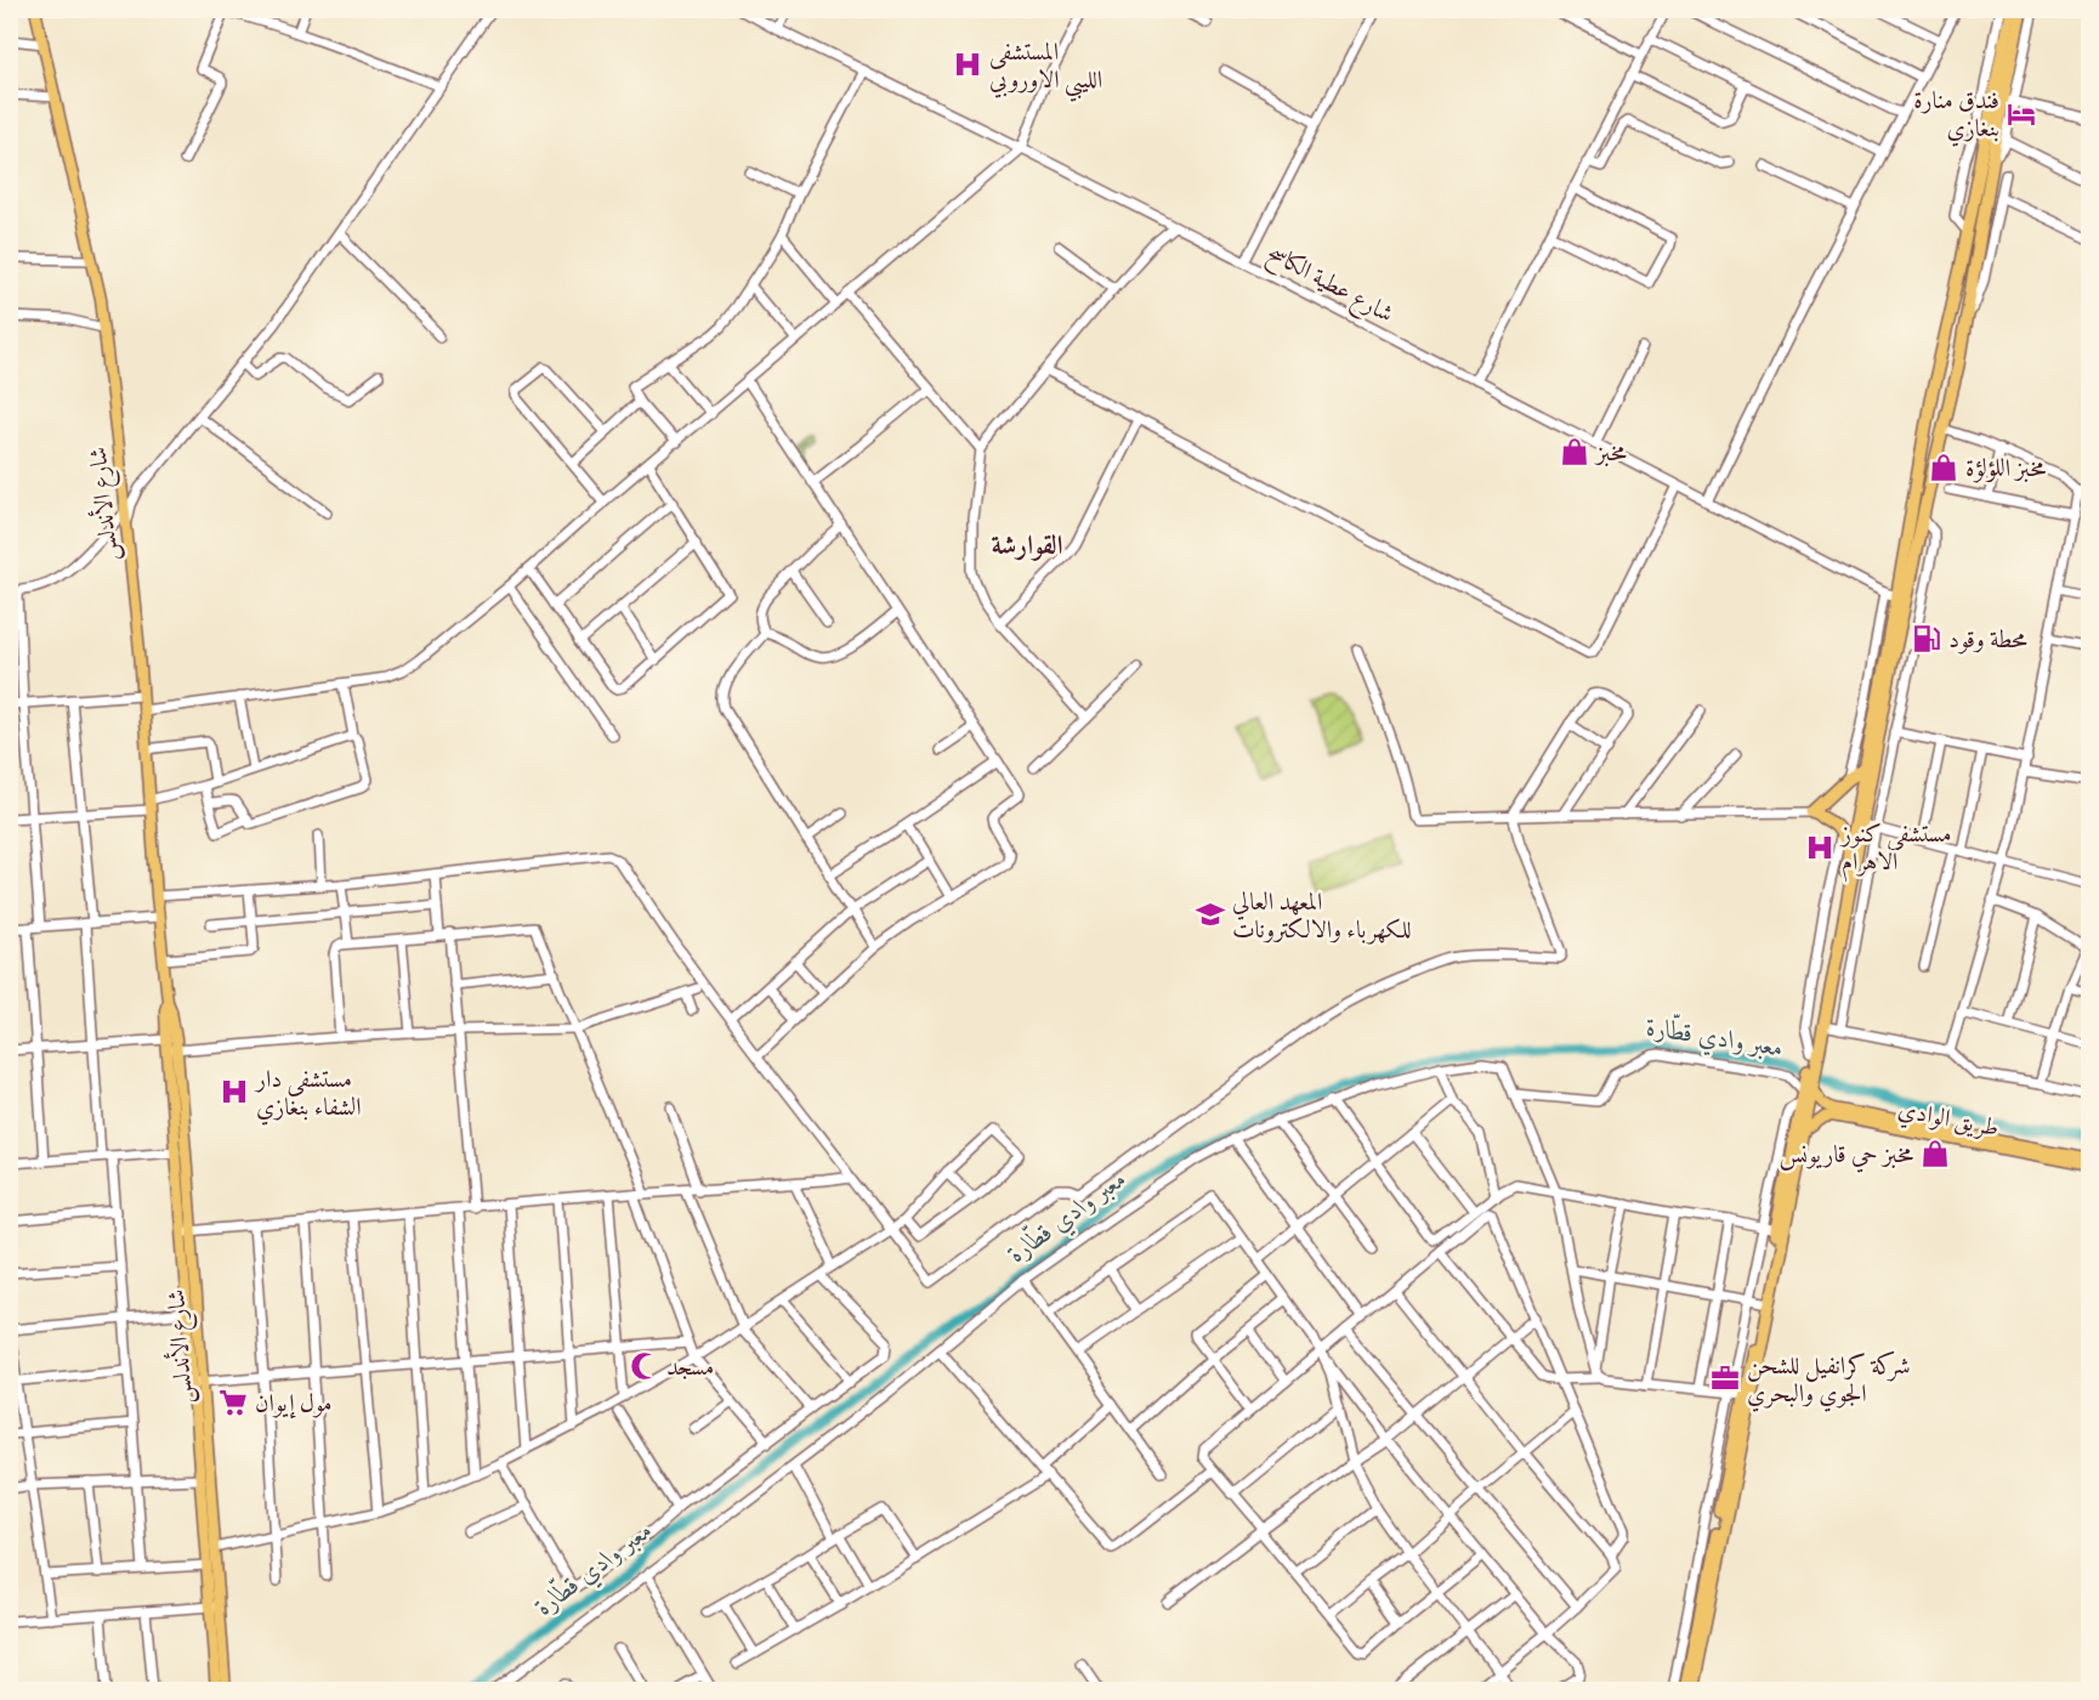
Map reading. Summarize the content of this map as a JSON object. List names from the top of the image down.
{
  "streets": {
    "main road": ["شارع الأندلس", "طريق الوادي"],
    "street": ["شارع عطية الكاسح"]
  },
  "districts": ["القوارشة"],
  "water": ["معبر وادي قطّارة"],
  "places": {
    "hospital": ["المستشفی الليبي الاوروبي", "مستشفى كنوز الاهرام", "مستشفى دار الشفاء بنغازي"],
    "hotel": ["فندق منارة بنغازي"],
    "shop": ["مخبز", "مخبز اللؤلؤة", "مخبز حي قاريونس"],
    "fuel station": ["محطة وقود"],
    "school or university": ["المعهد العالي للكهرباء والالكترونات"],
    "mosque": ["مسجد"],
    "office": ["شركة كرانفيل للشحن الجوي والبحري"],
    "supermarket": ["مول إيوان"]
  }
}
